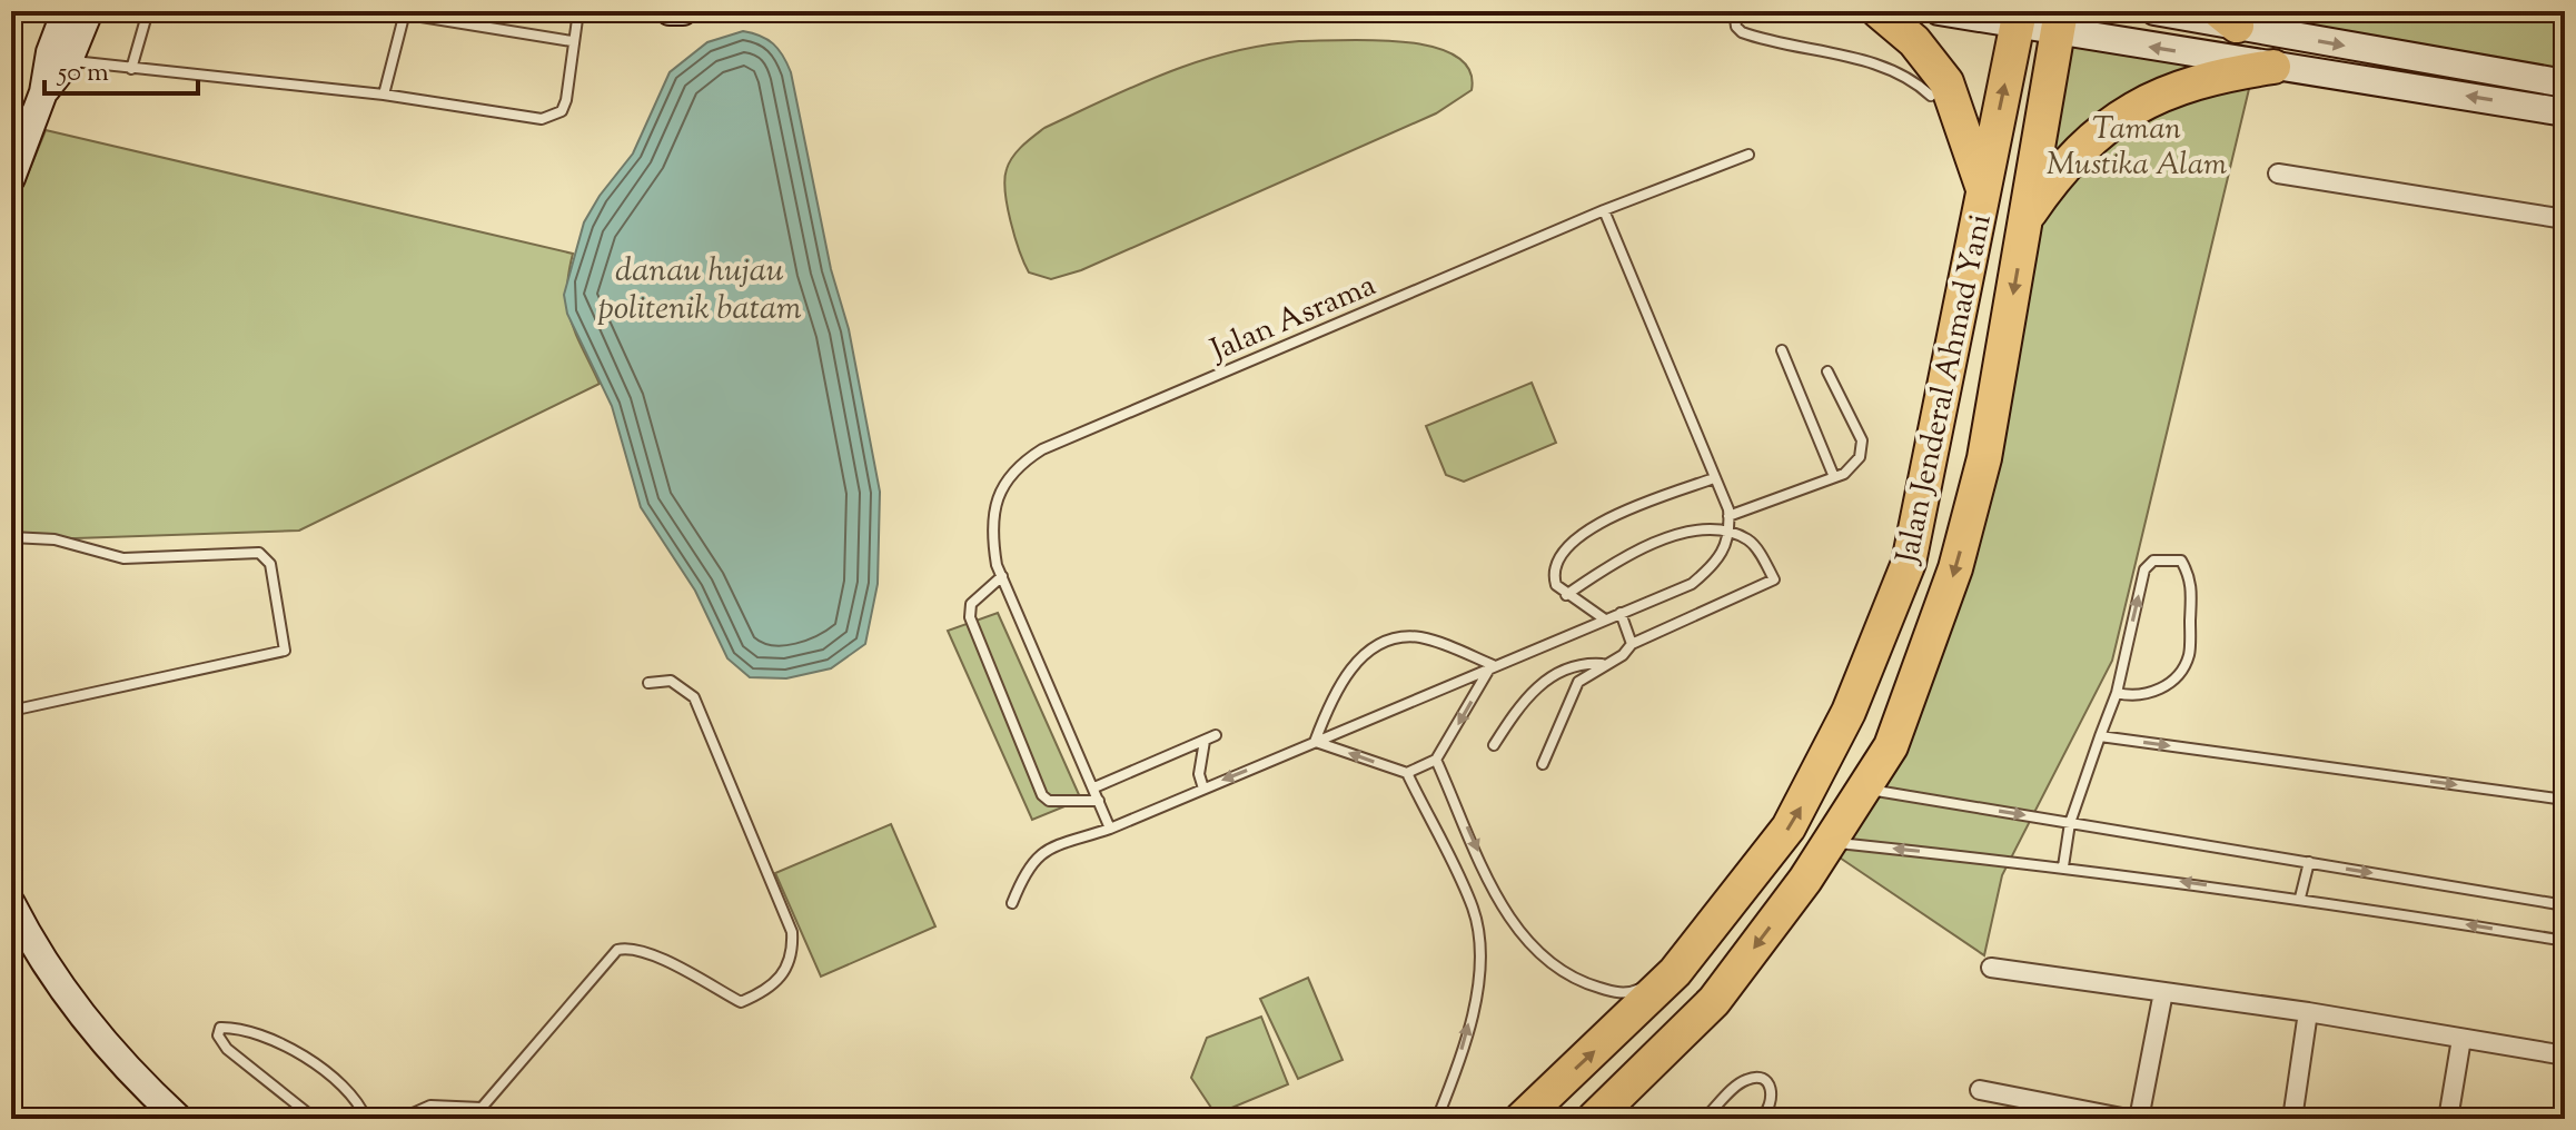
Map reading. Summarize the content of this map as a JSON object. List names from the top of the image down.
{
  "streets": {
    "highway": ["Jalan Jenderal Ahmad Yani"],
    "lane": ["Jalan Asrama"]
  },
  "water": ["danau hujau politenik batam"],
  "parks": ["Taman Mustika Alam"],
  "scale_bar": "50 m"
}
